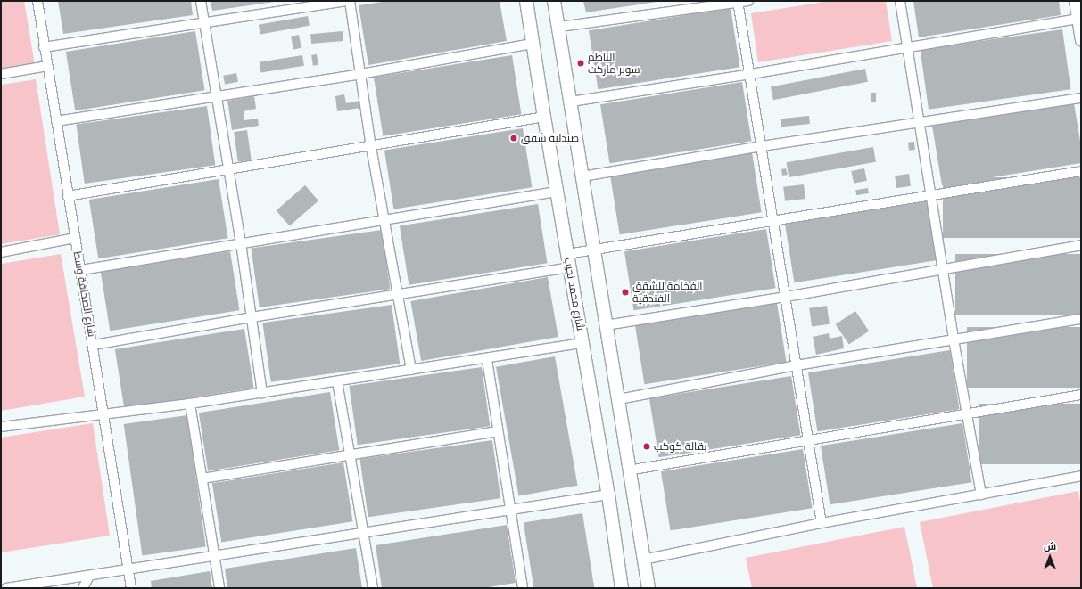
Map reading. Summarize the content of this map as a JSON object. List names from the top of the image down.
{
  "streets": {
    "main road": ["شارع محمد نجيب"],
    "street": ["شارع الصحافة وسط"]
  },
  "places": [
    "الناظم سوبر ماركت",
    "صيدلية شفق",
    "الفخامة للشقق الفندقية",
    "بقالة كوكب"
  ],
  "north": "top"
}
